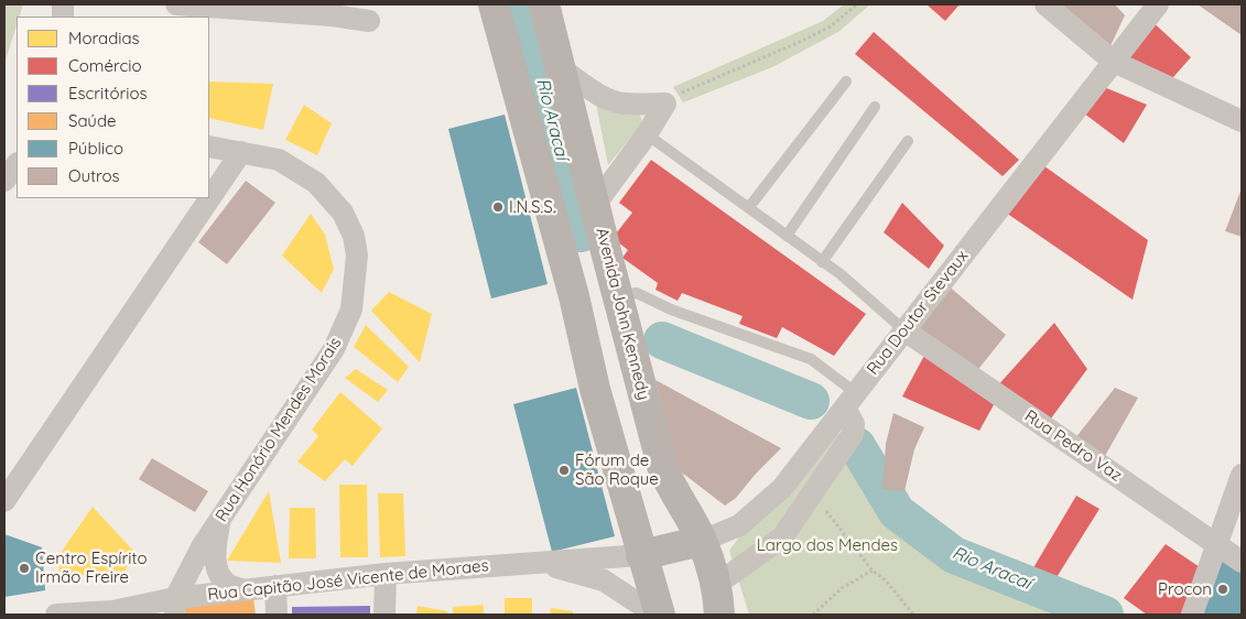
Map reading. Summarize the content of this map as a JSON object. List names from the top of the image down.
{
  "streets": {
    "main road": ["Avenida John Kennedy"],
    "street": [
      "Rua Doutor Stevaux",
      "Rua Honório Mendes Morais",
      "Rua Pedro Vaz",
      "Rua Capitão José Vicente de Moraes"
    ]
  },
  "crossings": [
    ["Rua Doutor Stevaux", "Avenida John Kennedy"],
    ["Rua Doutor Stevaux", "Rua Pedro Vaz"],
    ["Rua Honório Mendes Morais", "Rua Capitão José Vicente de Moraes"]
  ],
  "water": ["Rio Aracaí"],
  "parks": ["Largo dos Mendes"],
  "places": [
    "I.N.S.S.",
    "Fórum de São Roque",
    "Centro Espírito Irmão Freire",
    "Procon"
  ],
  "legend": [
    "Moradias",
    "Comércio",
    "Escritórios",
    "Saúde",
    "Público",
    "Outros"
  ]
}
